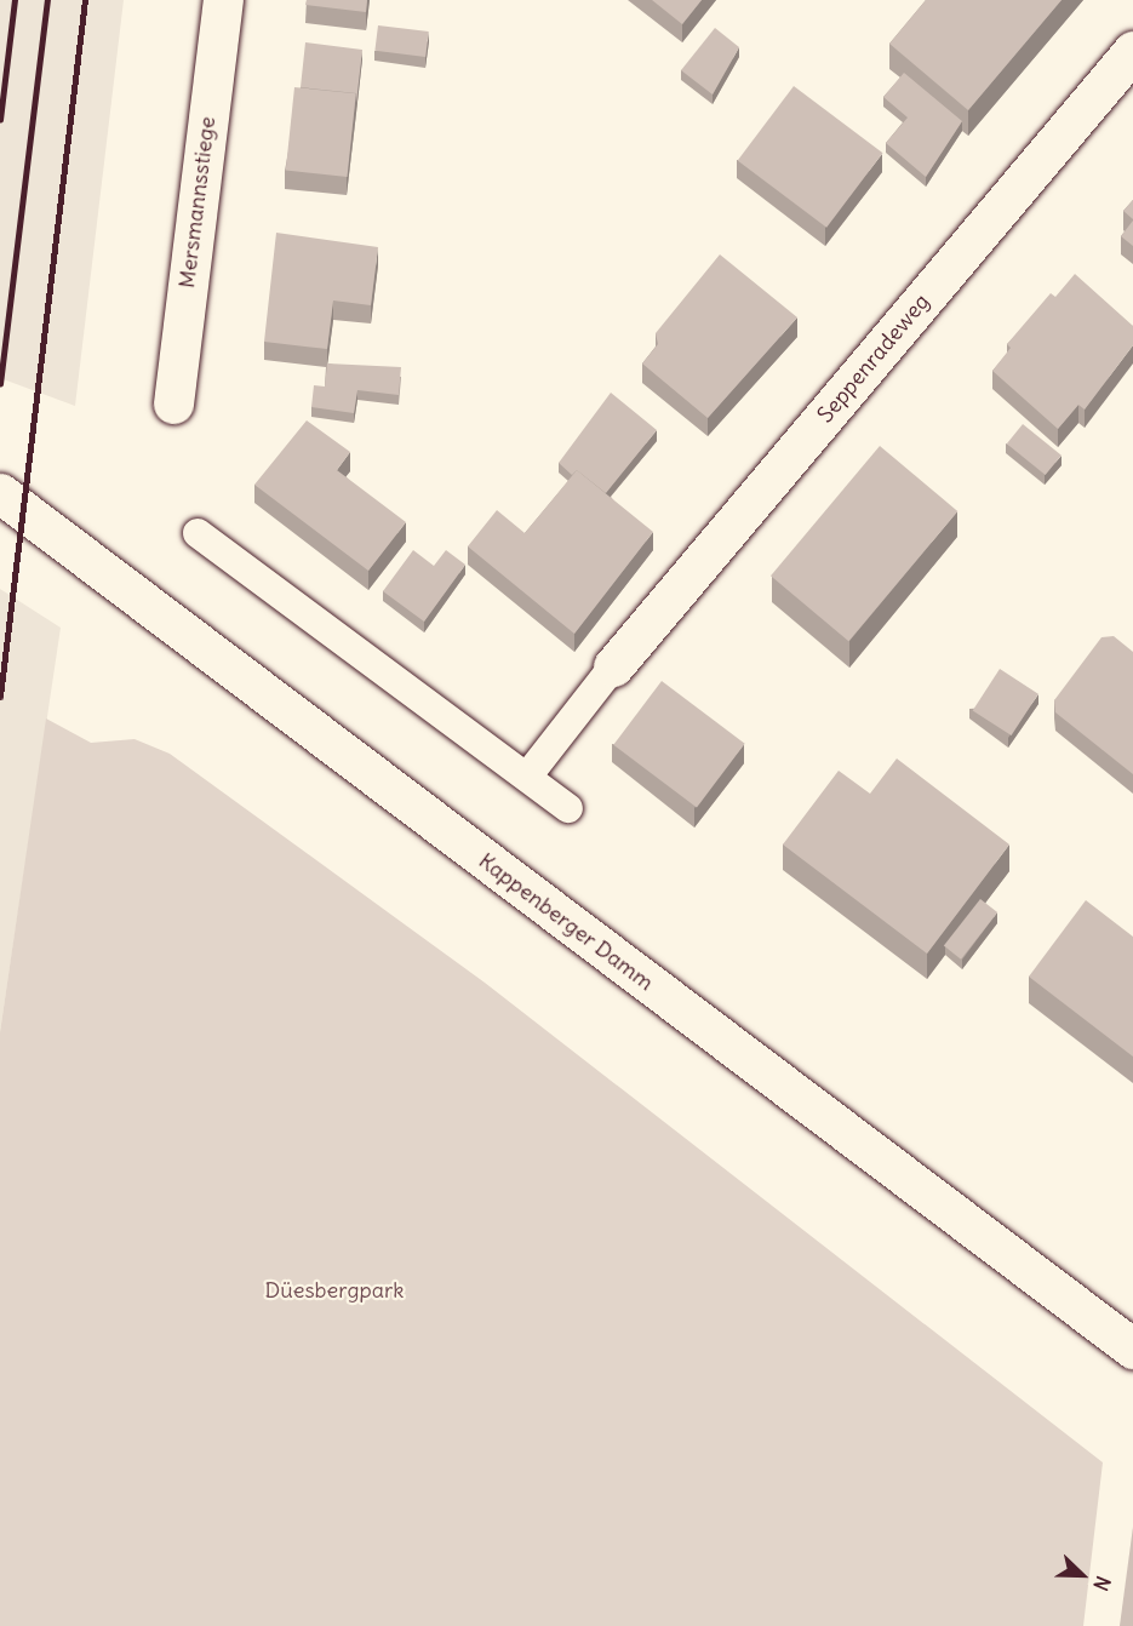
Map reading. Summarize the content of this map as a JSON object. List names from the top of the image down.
{
  "streets": {
    "main road": ["Mersmannsstiege", "Seppenradeweg", "Kappenberger Damm"]
  },
  "parks": ["Düesbergpark"],
  "north": "bottom right"
}
